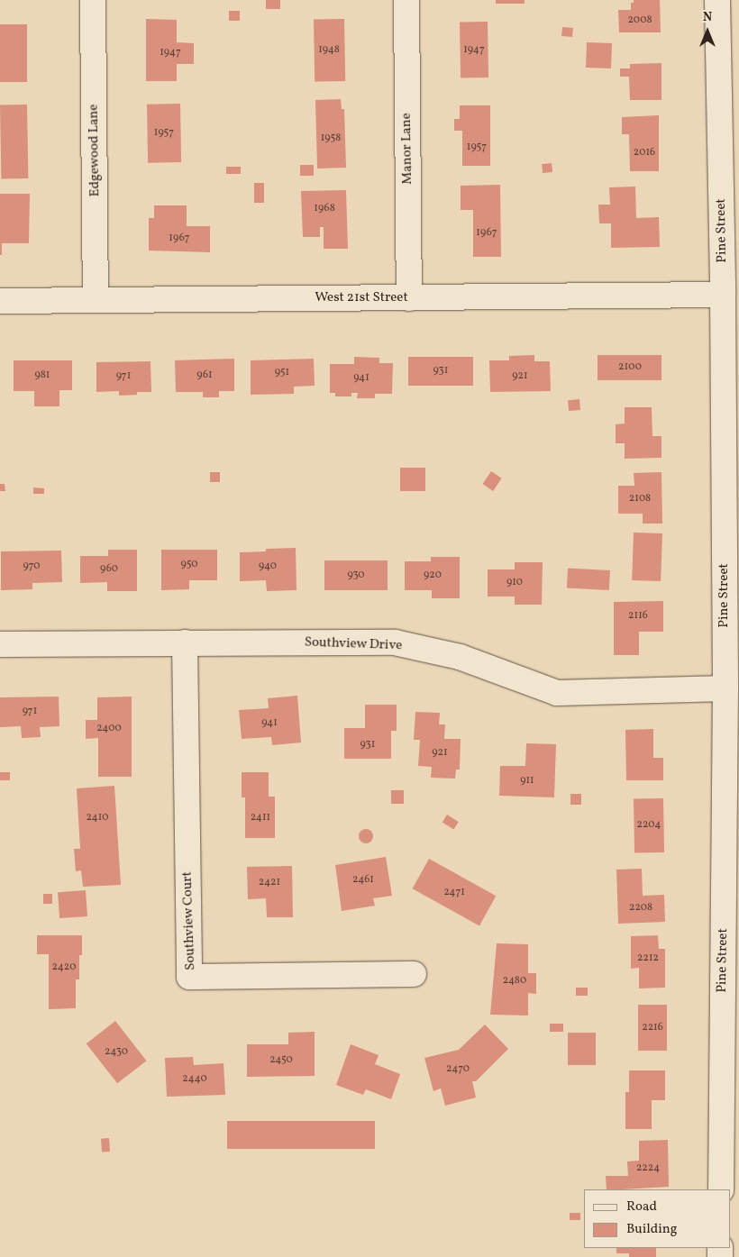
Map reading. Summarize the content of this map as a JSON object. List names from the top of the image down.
{
  "streets": {
    "street": [
      "Manor Lane",
      "Edgewood Lane",
      "Pine Street",
      "West 21st Street",
      "Southview Drive",
      "Southview Court"
    ]
  },
  "crossings": [
    ["Manor Lane", "West 21st Street"],
    ["Edgewood Lane", "West 21st Street"],
    ["Pine Street", "West 21st Street"],
    ["Pine Street", "Southview Drive"],
    ["Southview Drive", "Southview Court"]
  ],
  "house_numbers": [
    "2008",
    "1948",
    "1947",
    "1947",
    "1957",
    "1958",
    "1957",
    "2016",
    "1968",
    "1967",
    "1967",
    "2100",
    "931",
    "951",
    "981",
    "961",
    "971",
    "921",
    "941",
    "2108",
    "950",
    "970",
    "940",
    "960",
    "930",
    "920",
    "910",
    "2116",
    "971",
    "941",
    "2400",
    "931",
    "921",
    "911",
    "2410",
    "2411",
    "2204",
    "2461",
    "2421",
    "2471",
    "2208",
    "2212",
    "2420",
    "2480",
    "2216",
    "2430",
    "2450",
    "2470",
    "2440",
    "2224"
  ],
  "legend": ["Road", "Building"],
  "north": "top"
}
